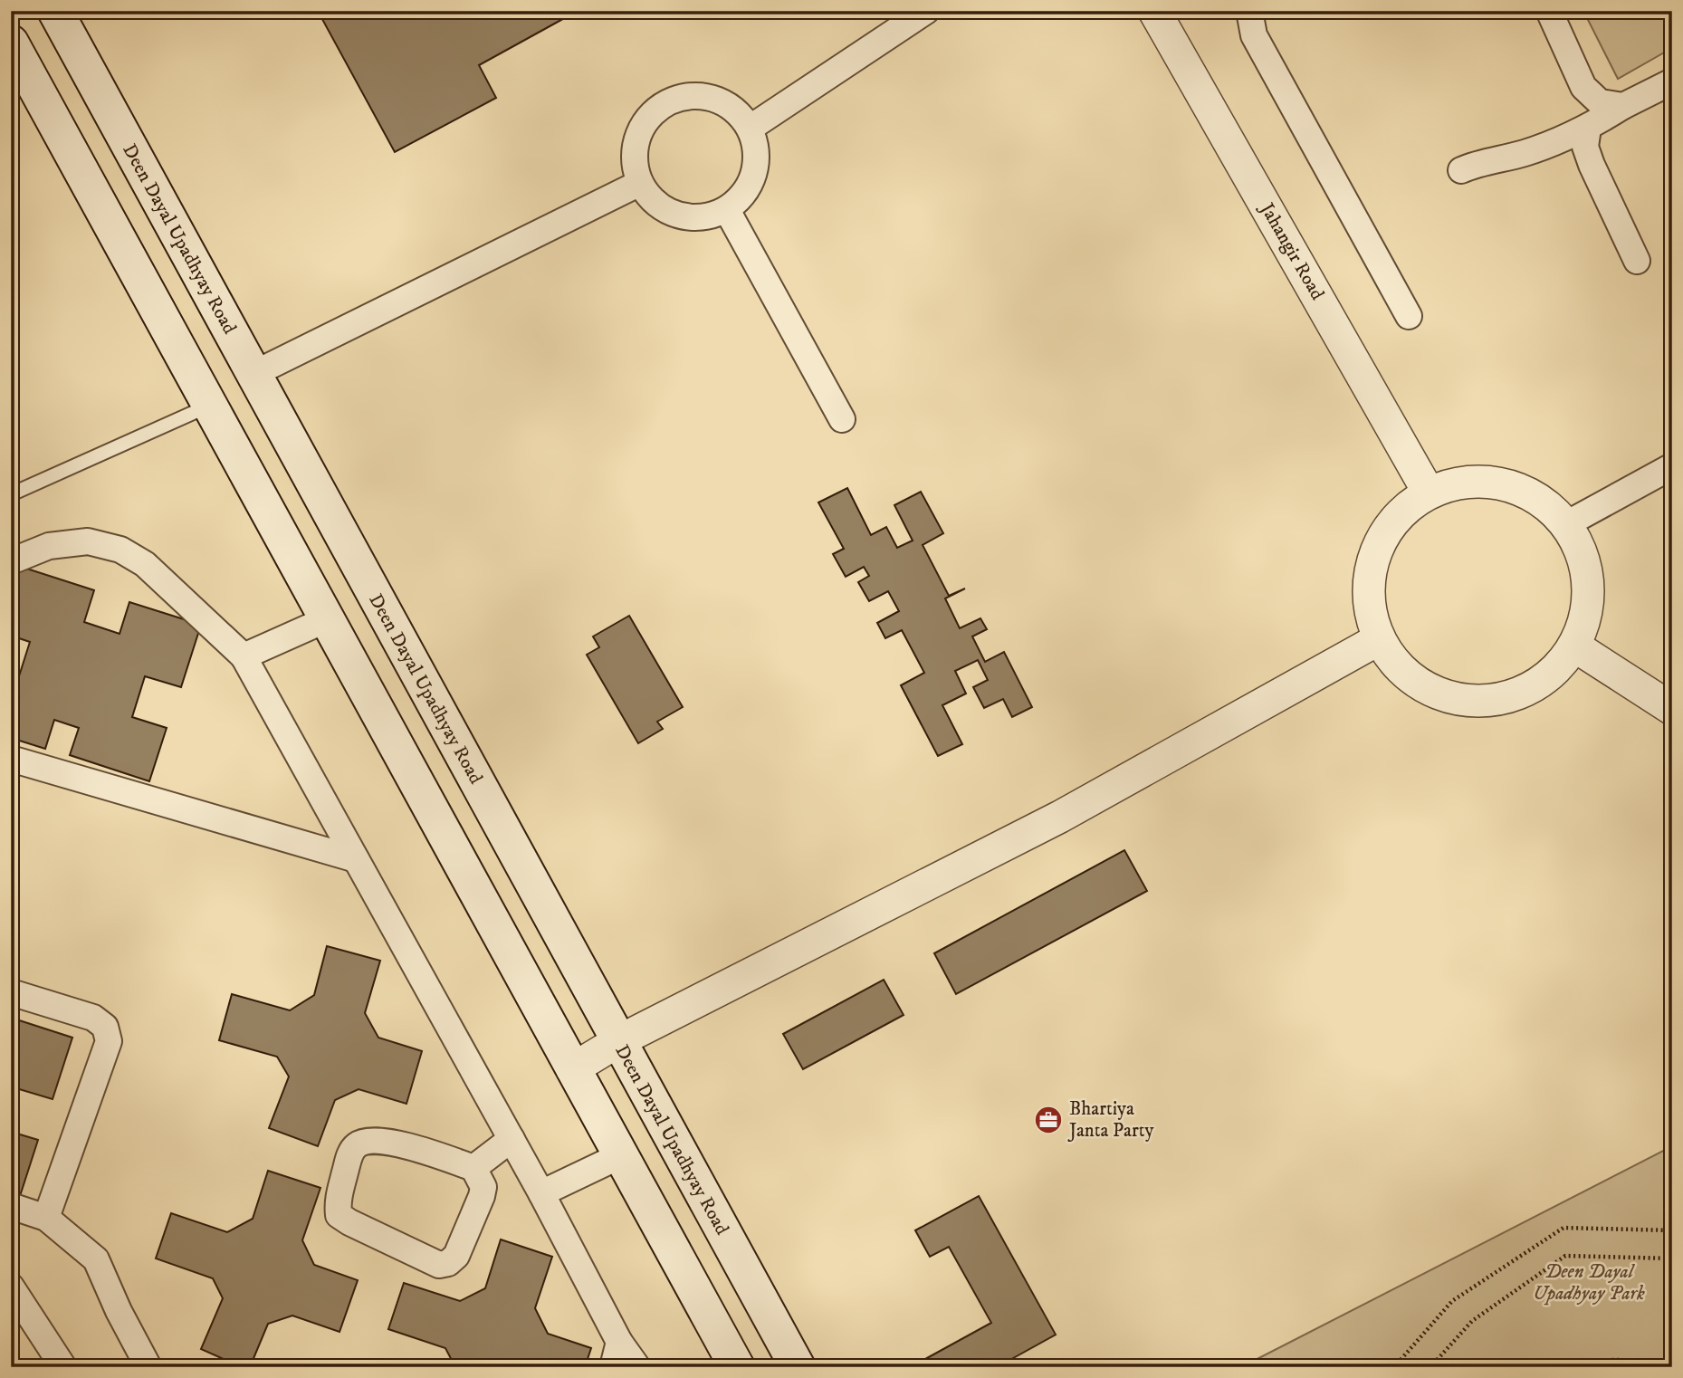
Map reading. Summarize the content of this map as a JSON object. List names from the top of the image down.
{
  "streets": {
    "main road": ["Deen Dayal Upadhyay Road"],
    "street": ["Jahangir Road"]
  },
  "parks": ["Deen Dayal Upadhyay Park"],
  "places": {
    "office": ["Bhartiya Janta Party"]
  }
}
